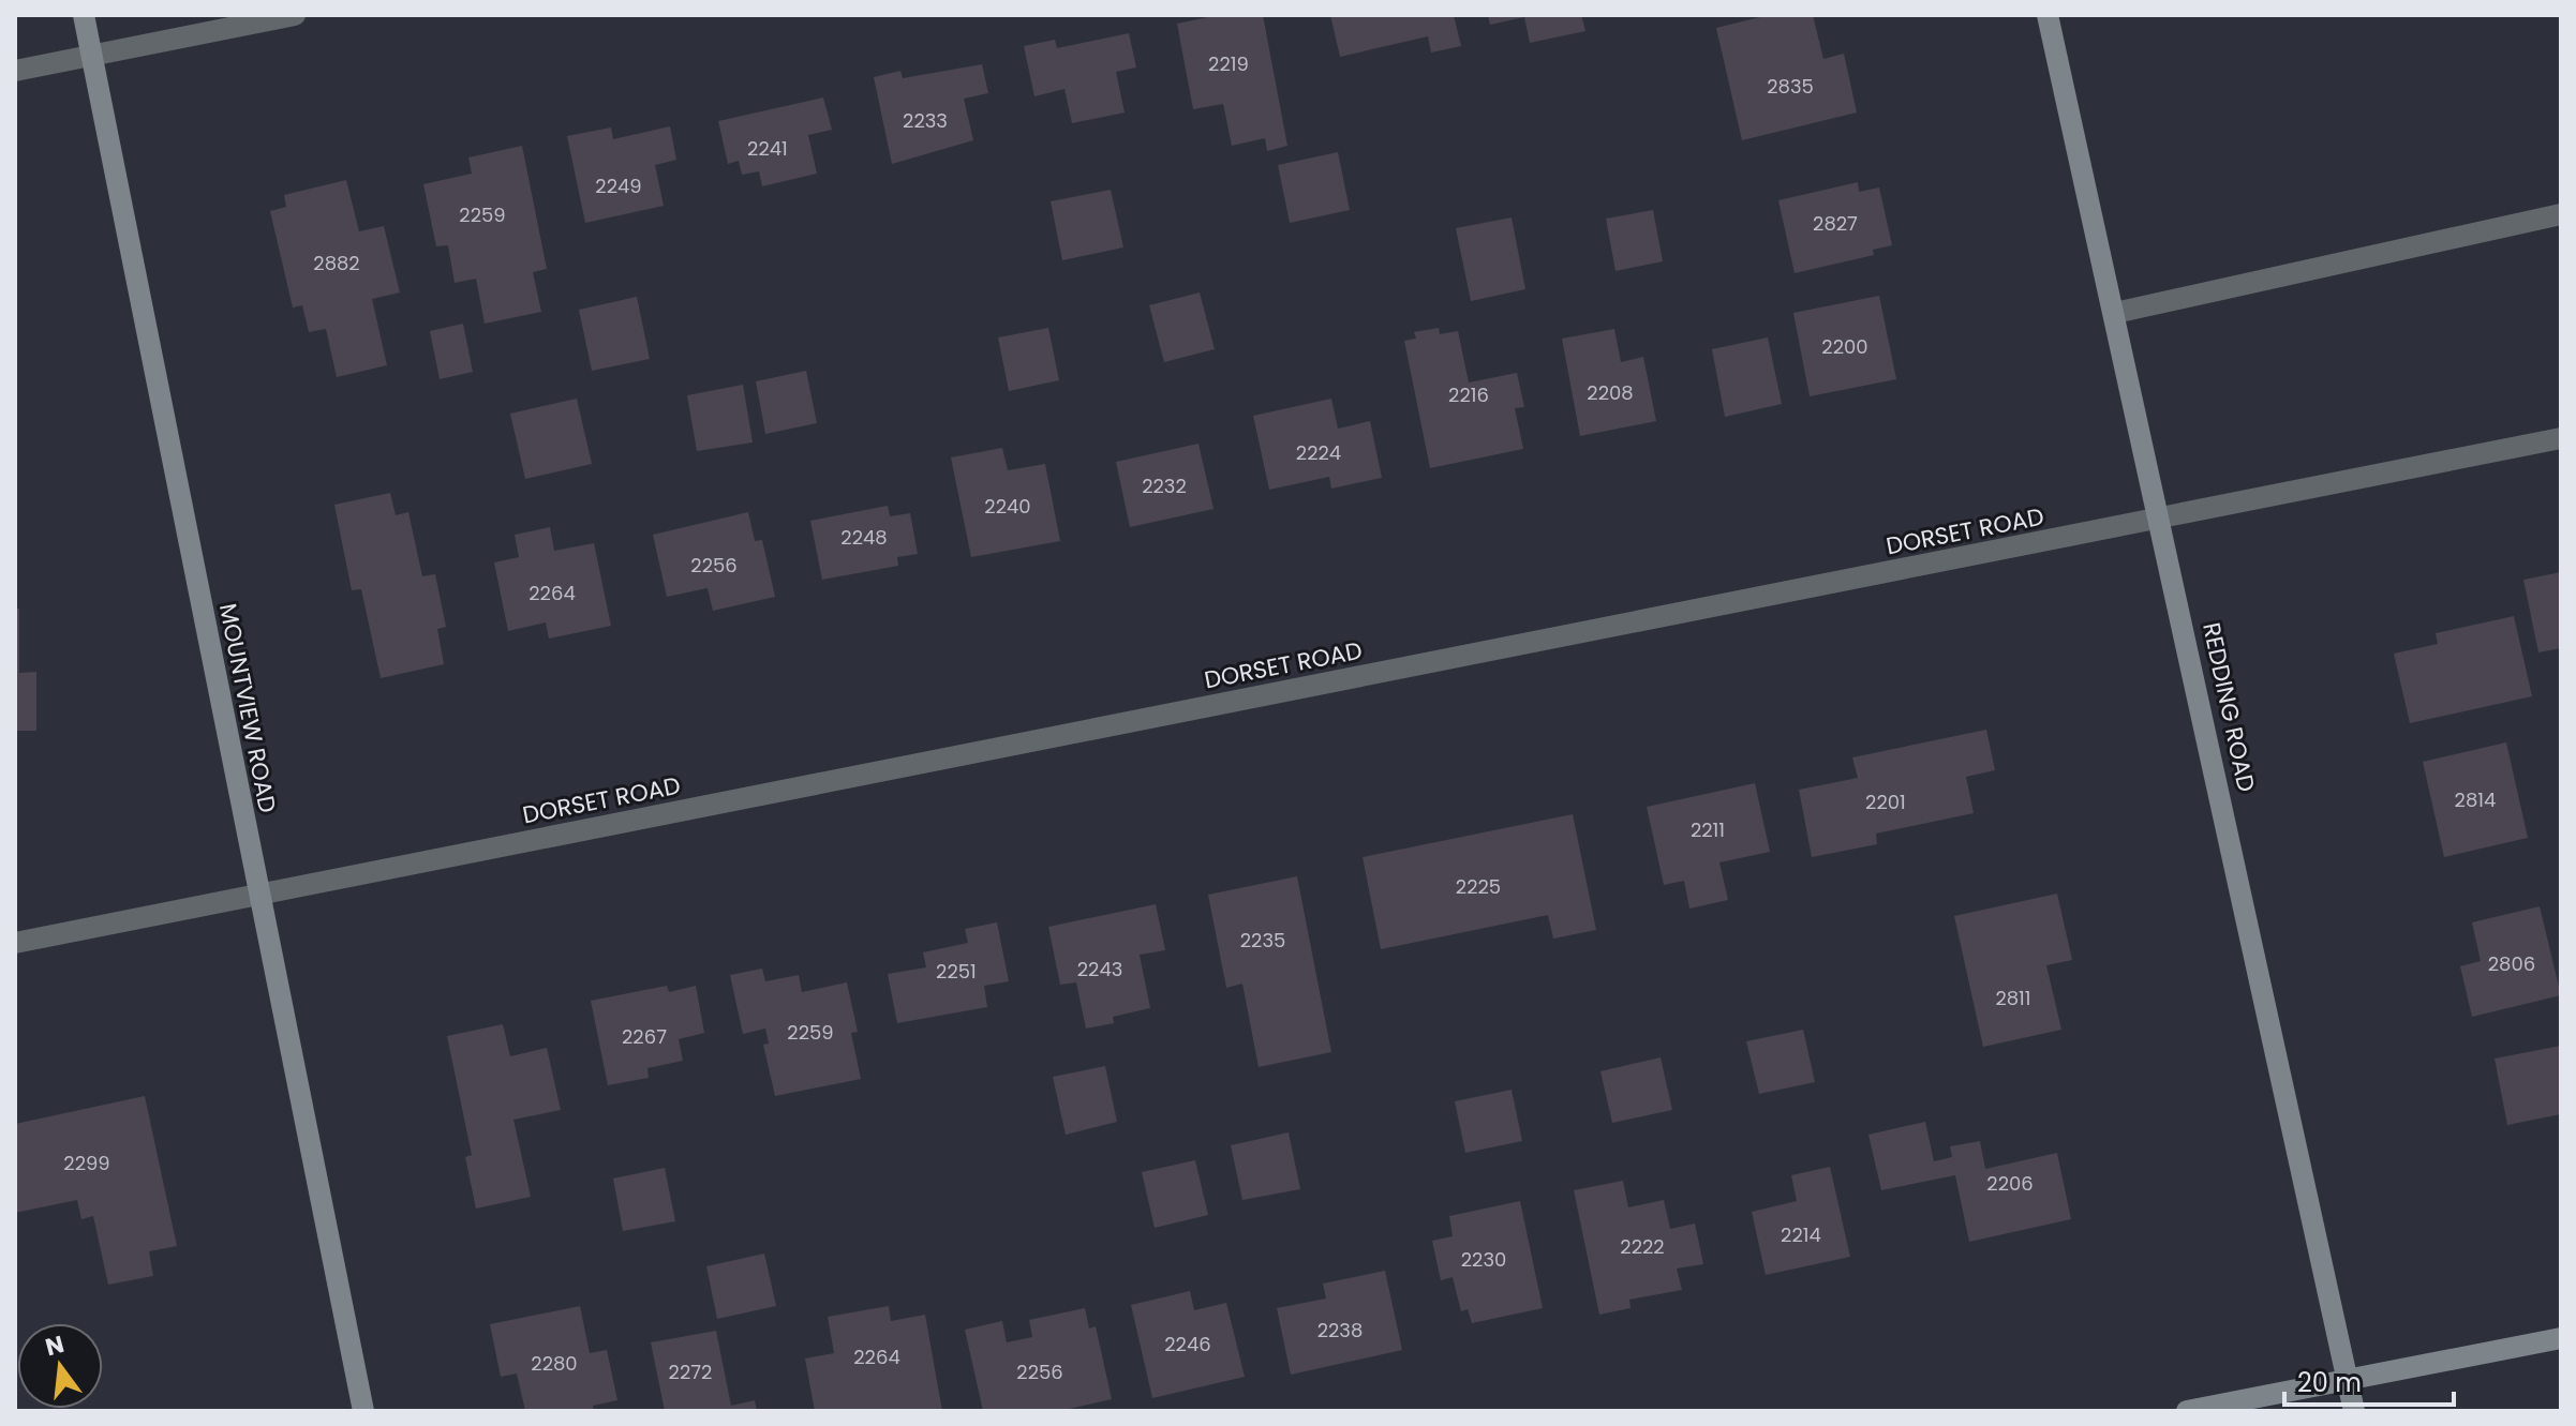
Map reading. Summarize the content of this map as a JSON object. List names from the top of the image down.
{
  "streets": {
    "street": ["DORSET ROAD", "REDDING ROAD", "MOUNTVIEW ROAD"]
  },
  "crossings": [
    ["DORSET ROAD", "REDDING ROAD"],
    ["DORSET ROAD", "MOUNTVIEW ROAD"]
  ],
  "house_numbers": [
    "2219",
    "2835",
    "2233",
    "2241",
    "2249",
    "2259",
    "2827",
    "2882",
    "2200",
    "2208",
    "2216",
    "2224",
    "2232",
    "2240",
    "2248",
    "2256",
    "2264",
    "2814",
    "2201",
    "2211",
    "2225",
    "2235",
    "2806",
    "2243",
    "2251",
    "2811",
    "2259",
    "2267",
    "2299",
    "2206",
    "2214",
    "2222",
    "2230",
    "2238",
    "2246",
    "2264",
    "2280",
    "2272",
    "2256"
  ],
  "scale_bar": "20 m",
  "north": "top"
}
